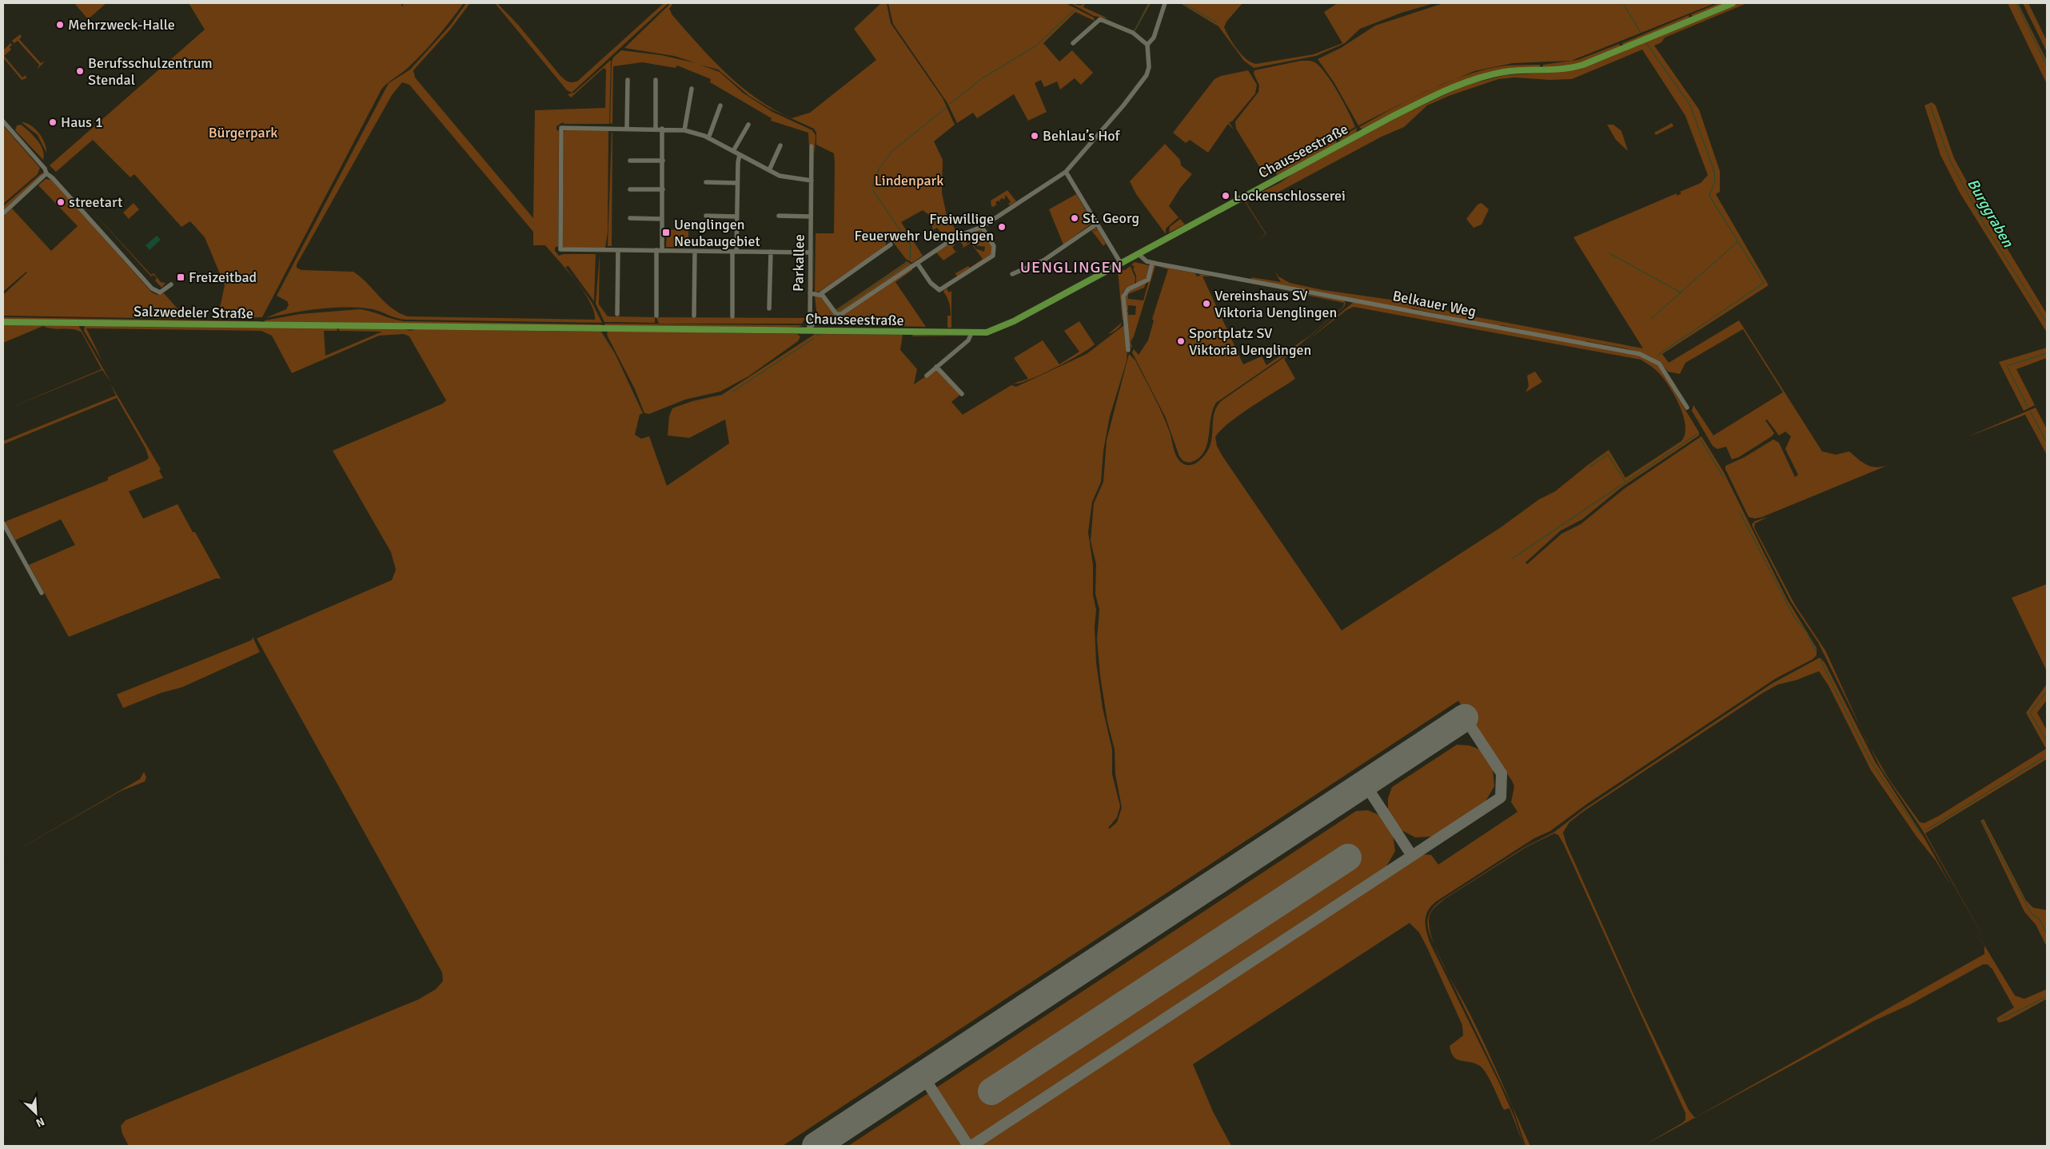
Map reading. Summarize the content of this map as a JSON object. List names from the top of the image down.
{
  "streets": {
    "main road": ["Chausseestraße", "Salzwedeler Straße"],
    "street": ["Parkallee", "Belkauer Weg"]
  },
  "crossings": [
    ["Chausseestraße", "Parkallee"],
    ["Chausseestraße", "Belkauer Weg"],
    ["Chausseestraße", "Salzwedeler Straße"]
  ],
  "districts": ["UENGLINGEN"],
  "water": ["Burggraben"],
  "parks": ["Bürgerpark", "Lindenpark"],
  "places": {
    "other": [
      "Mehrzweck-Halle",
      "Berufsschulzentrum Stendal",
      "Haus 1",
      "Behlau’s Hof",
      "Lockenschlosserei",
      "streetart",
      "St. Georg",
      "Freiwillige Feuerwehr Uenglingen",
      "Vereinshaus SV Viktoria Uenglingen",
      "Sportplatz SV Viktoria Uenglingen"
    ],
    "transit": ["Uenglingen Neubaugebiet", "Freizeitbad"]
  },
  "north": "bottom right"
}
